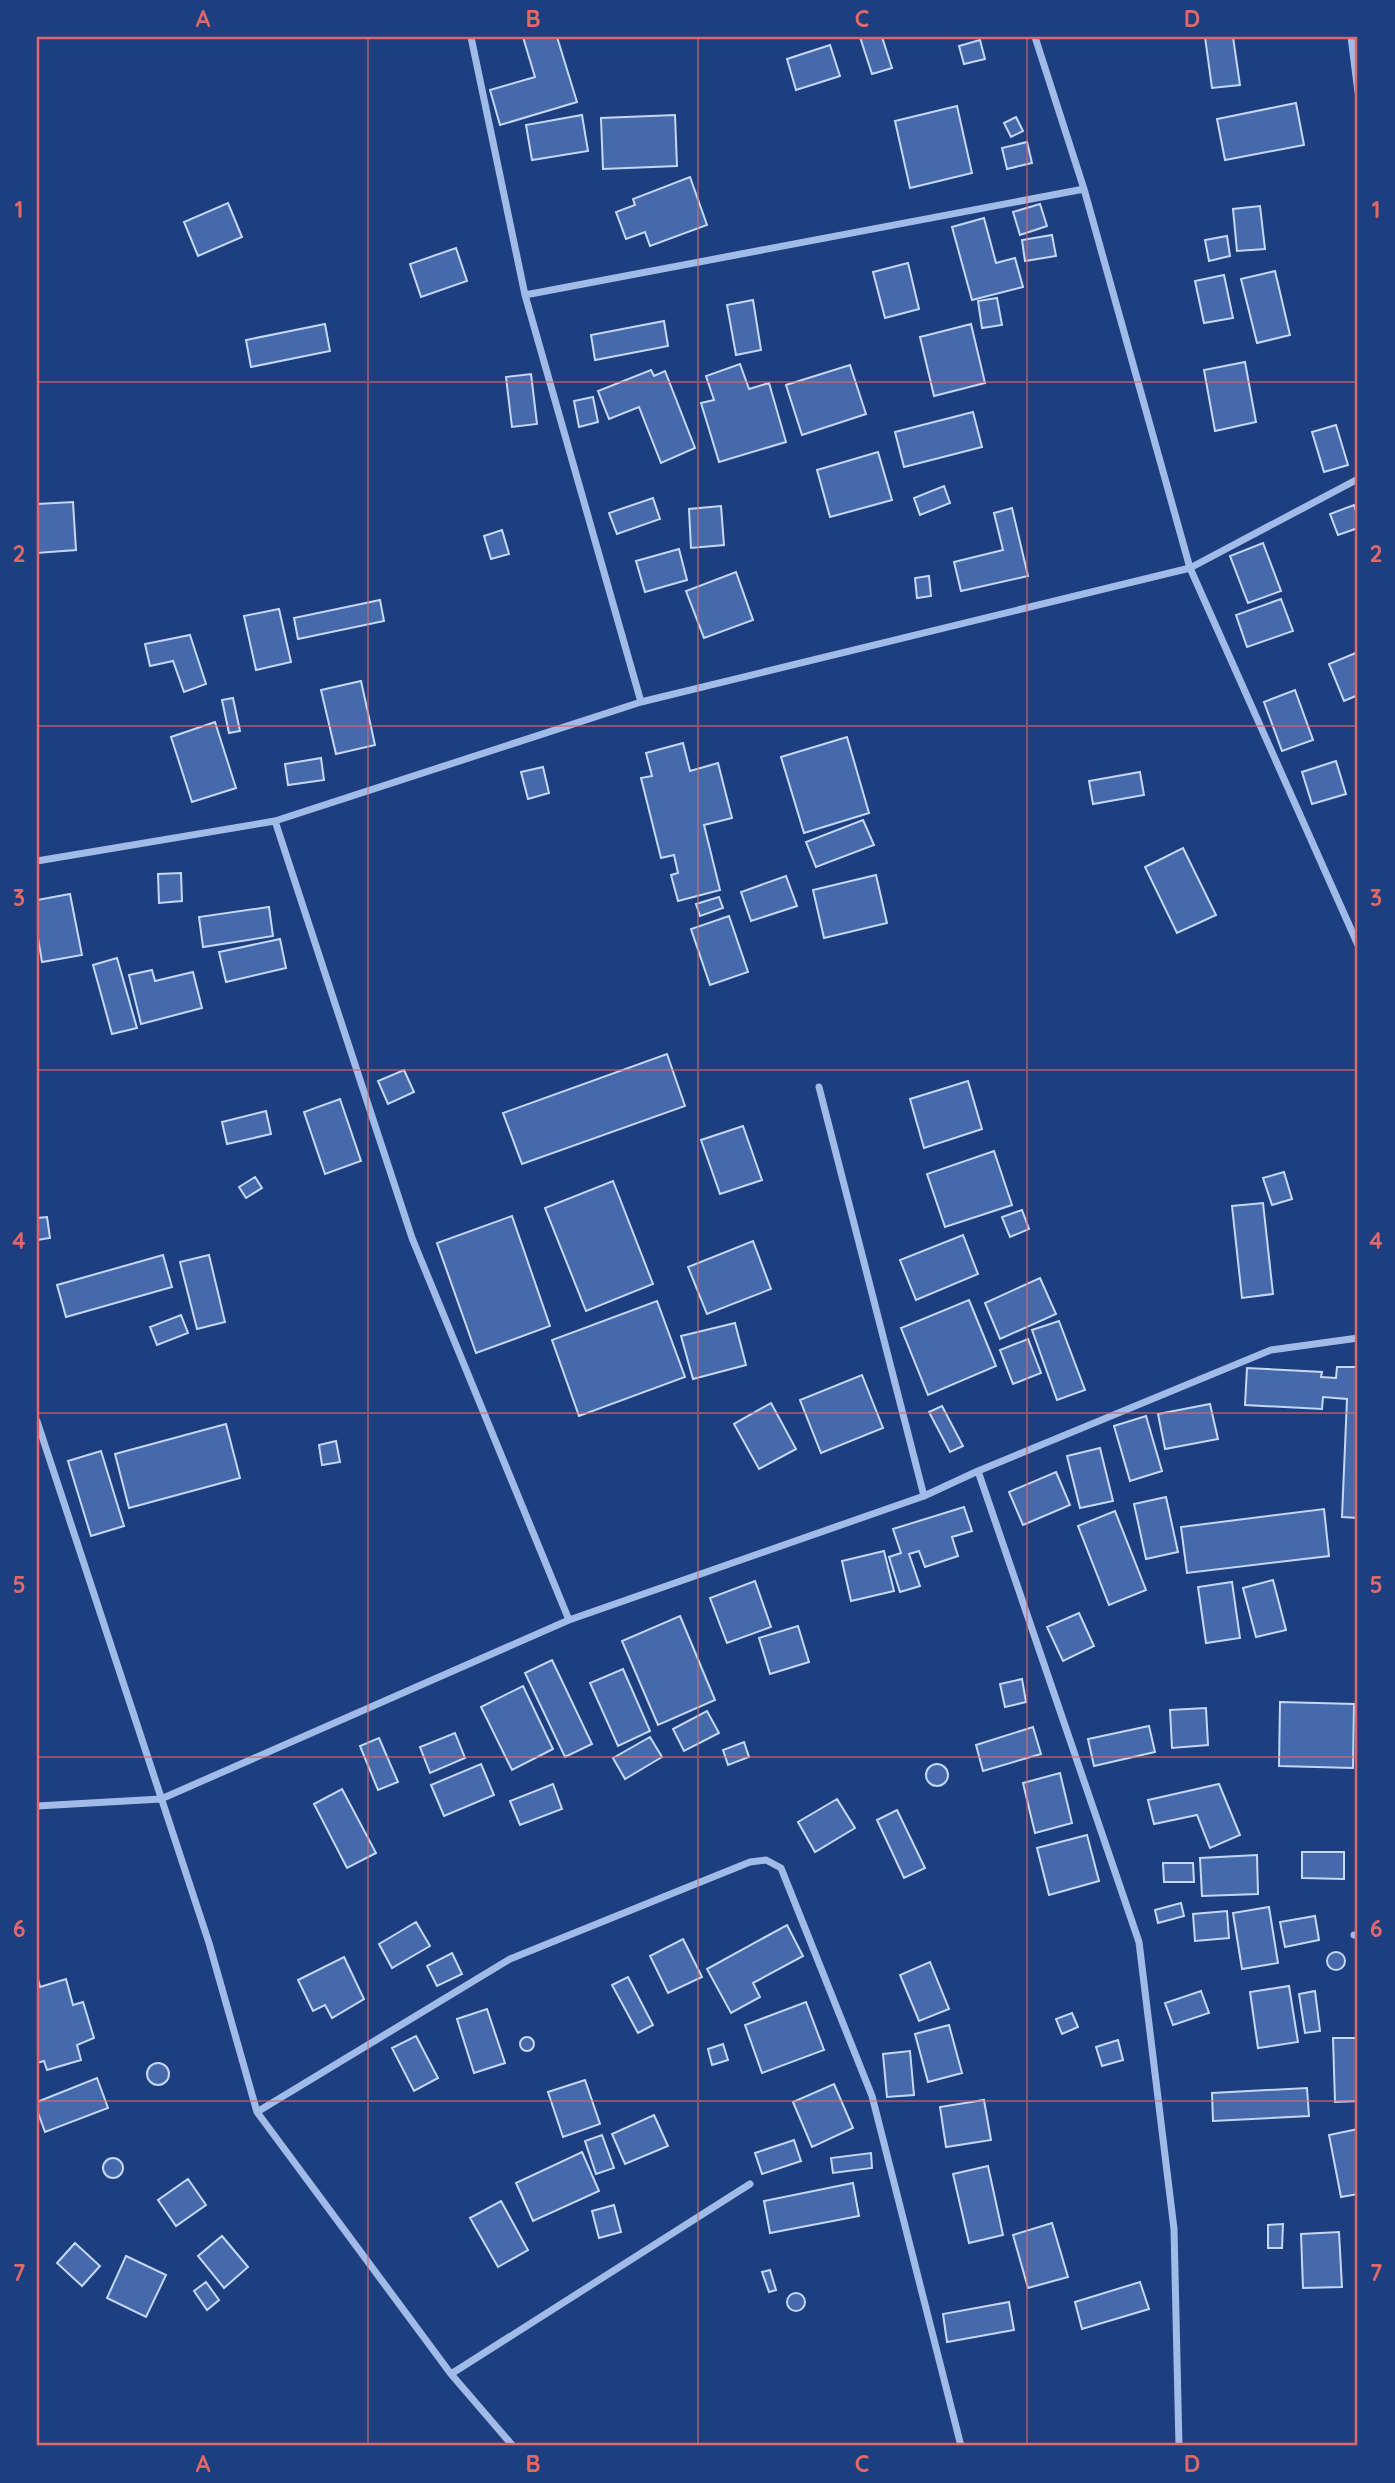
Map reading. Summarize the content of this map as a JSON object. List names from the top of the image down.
{
  "grid": {
    "columns": [
      "A",
      "B",
      "C",
      "D"
    ],
    "rows": [
      "1",
      "2",
      "3",
      "4",
      "5",
      "6",
      "7"
    ]
  }
}
